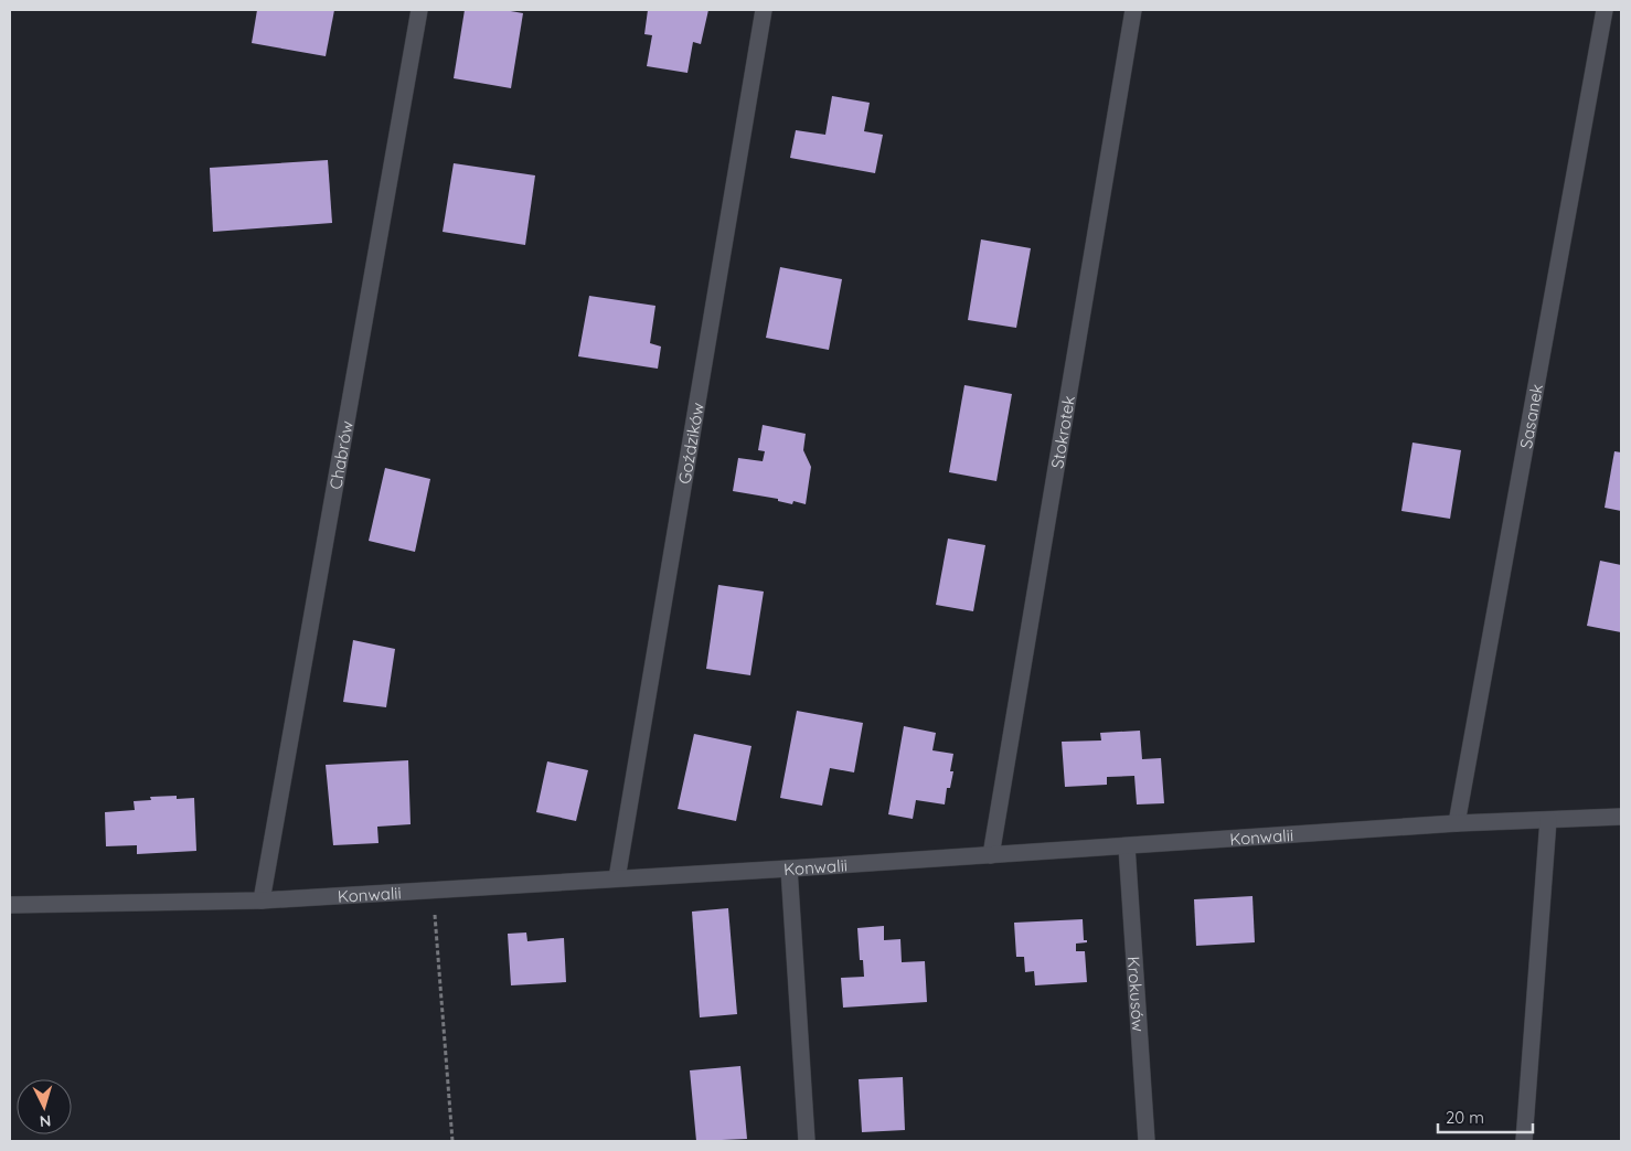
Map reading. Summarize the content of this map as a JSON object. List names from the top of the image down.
{
  "streets": {
    "street": [
      "Sasanek",
      "Stokrotek",
      "Goździków",
      "Chabrów",
      "Konwalii",
      "Krokusów"
    ]
  },
  "crossings": [
    ["Sasanek", "Konwalii"],
    ["Stokrotek", "Konwalii"],
    ["Goździków", "Konwalii"],
    ["Chabrów", "Konwalii"],
    ["Konwalii", "Krokusów"]
  ],
  "scale_bar": "20 m",
  "north": "bottom"
}
